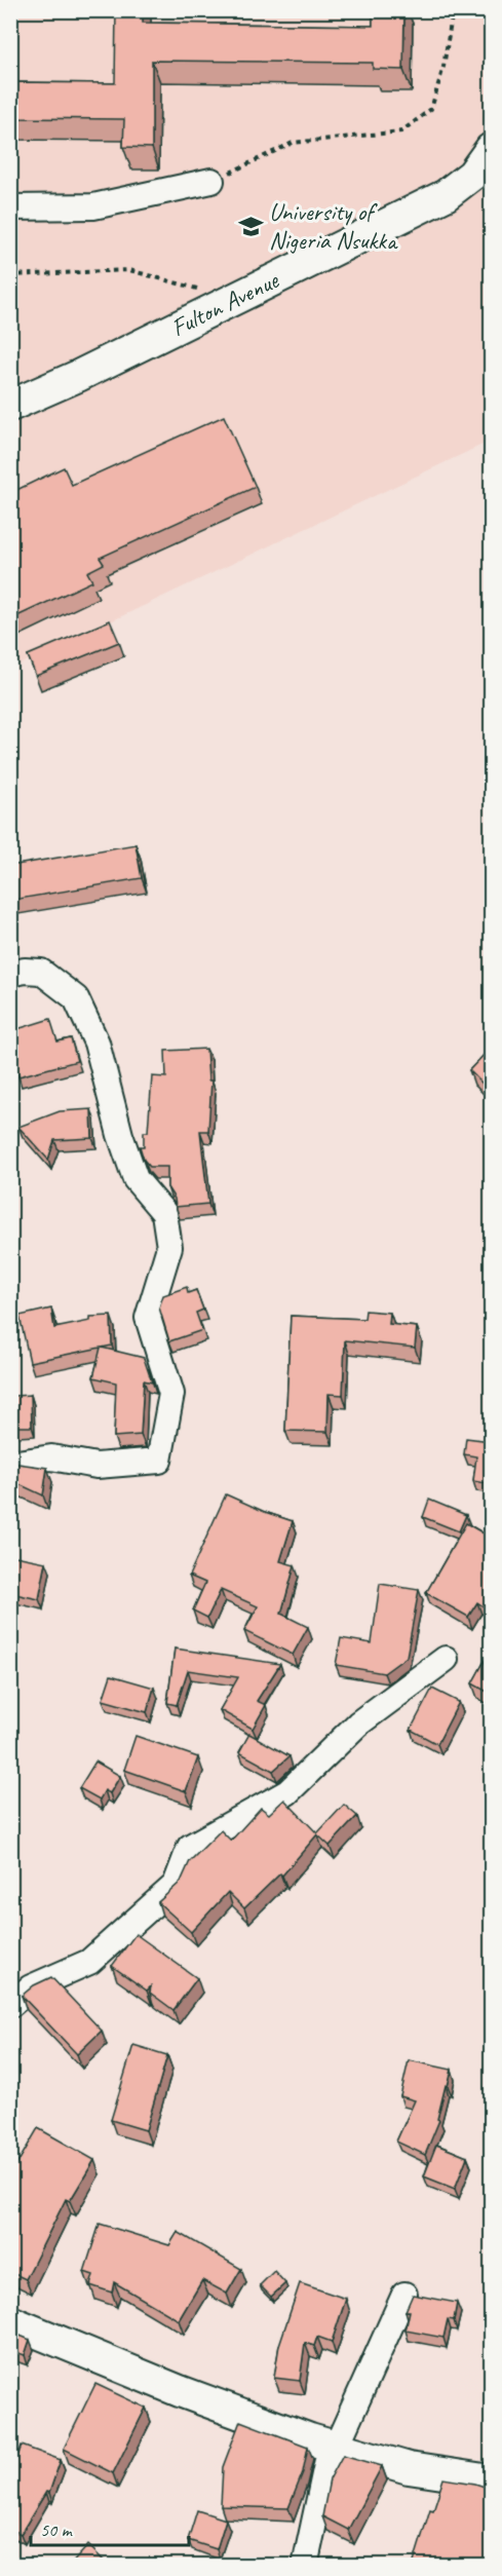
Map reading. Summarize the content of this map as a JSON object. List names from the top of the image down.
{
  "streets": {
    "street": ["Fulton Avenue"]
  },
  "places": {
    "school or university": ["University of Nigeria Nsukka"]
  },
  "scale_bar": "50 m"
}
